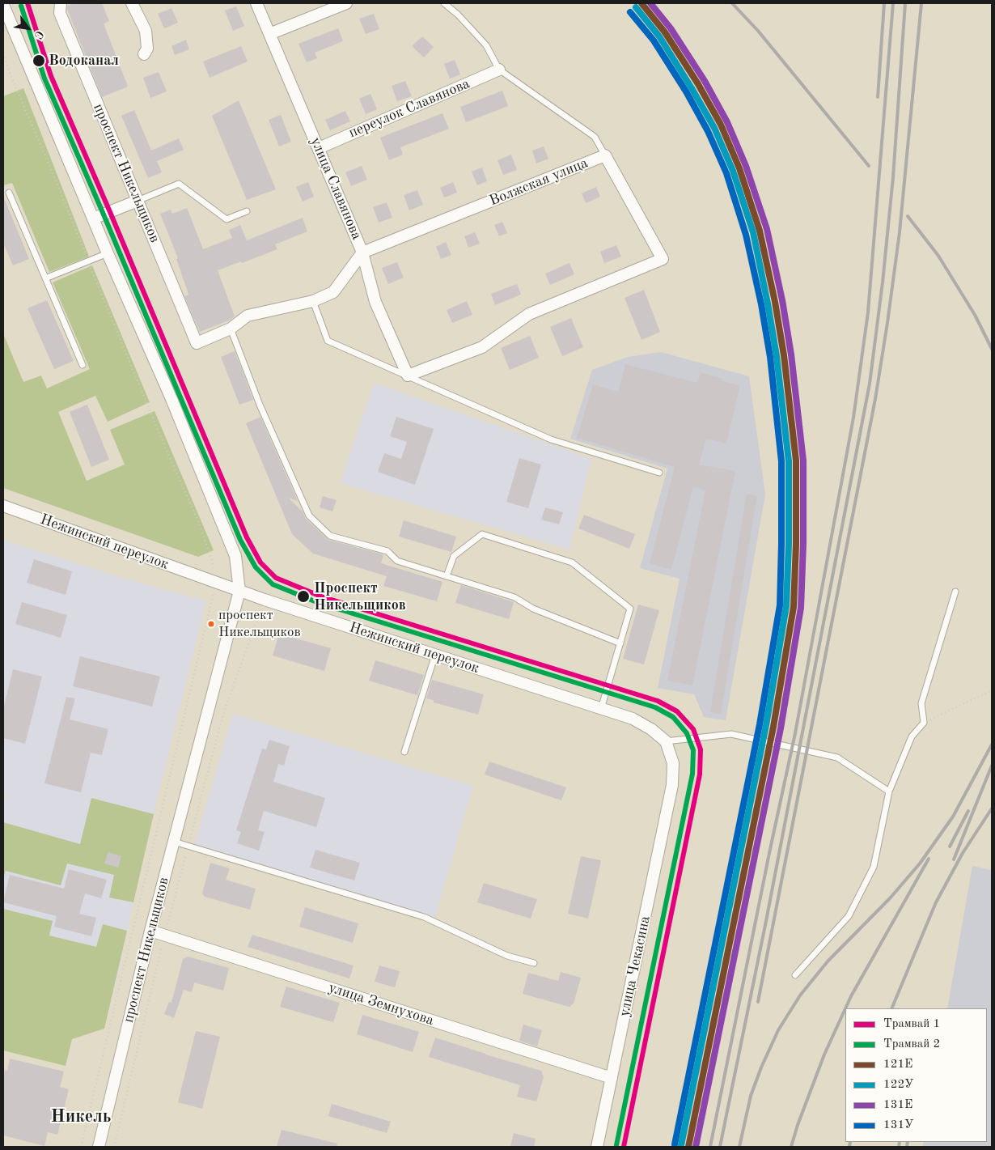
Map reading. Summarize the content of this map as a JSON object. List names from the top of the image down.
{
  "streets": {
    "street": [
      "переулок Славянова",
      "проспект Никельщиков",
      "Волжская улица",
      "улица Славянова",
      "Нежинский переулок",
      "улица Чекасина",
      "улица Земнухова"
    ]
  },
  "crossings": [
    ["переулок Славянова", "улица Славянова"],
    ["проспект Никельщиков", "Нежинский переулок"],
    ["проспект Никельщиков", "улица Земнухова"],
    ["Волжская улица", "улица Славянова"],
    ["Нежинский переулок", "улица Чекасина"],
    ["улица Чекасина", "улица Земнухова"]
  ],
  "districts": ["Никель"],
  "places": ["Водоканал", "Проспект Никельщиков", "проспект Никельщиков"],
  "lines": [
    "tram line 1",
    "transit line 121Е",
    "transit line 131Е",
    "tram line 2",
    "transit line 122У",
    "transit line 131У"
  ],
  "legend": [
    "Трамвай 1",
    "Трамвай 2",
    "121Е",
    "122У",
    "131Е",
    "131У"
  ],
  "north": "bottom right"
}
